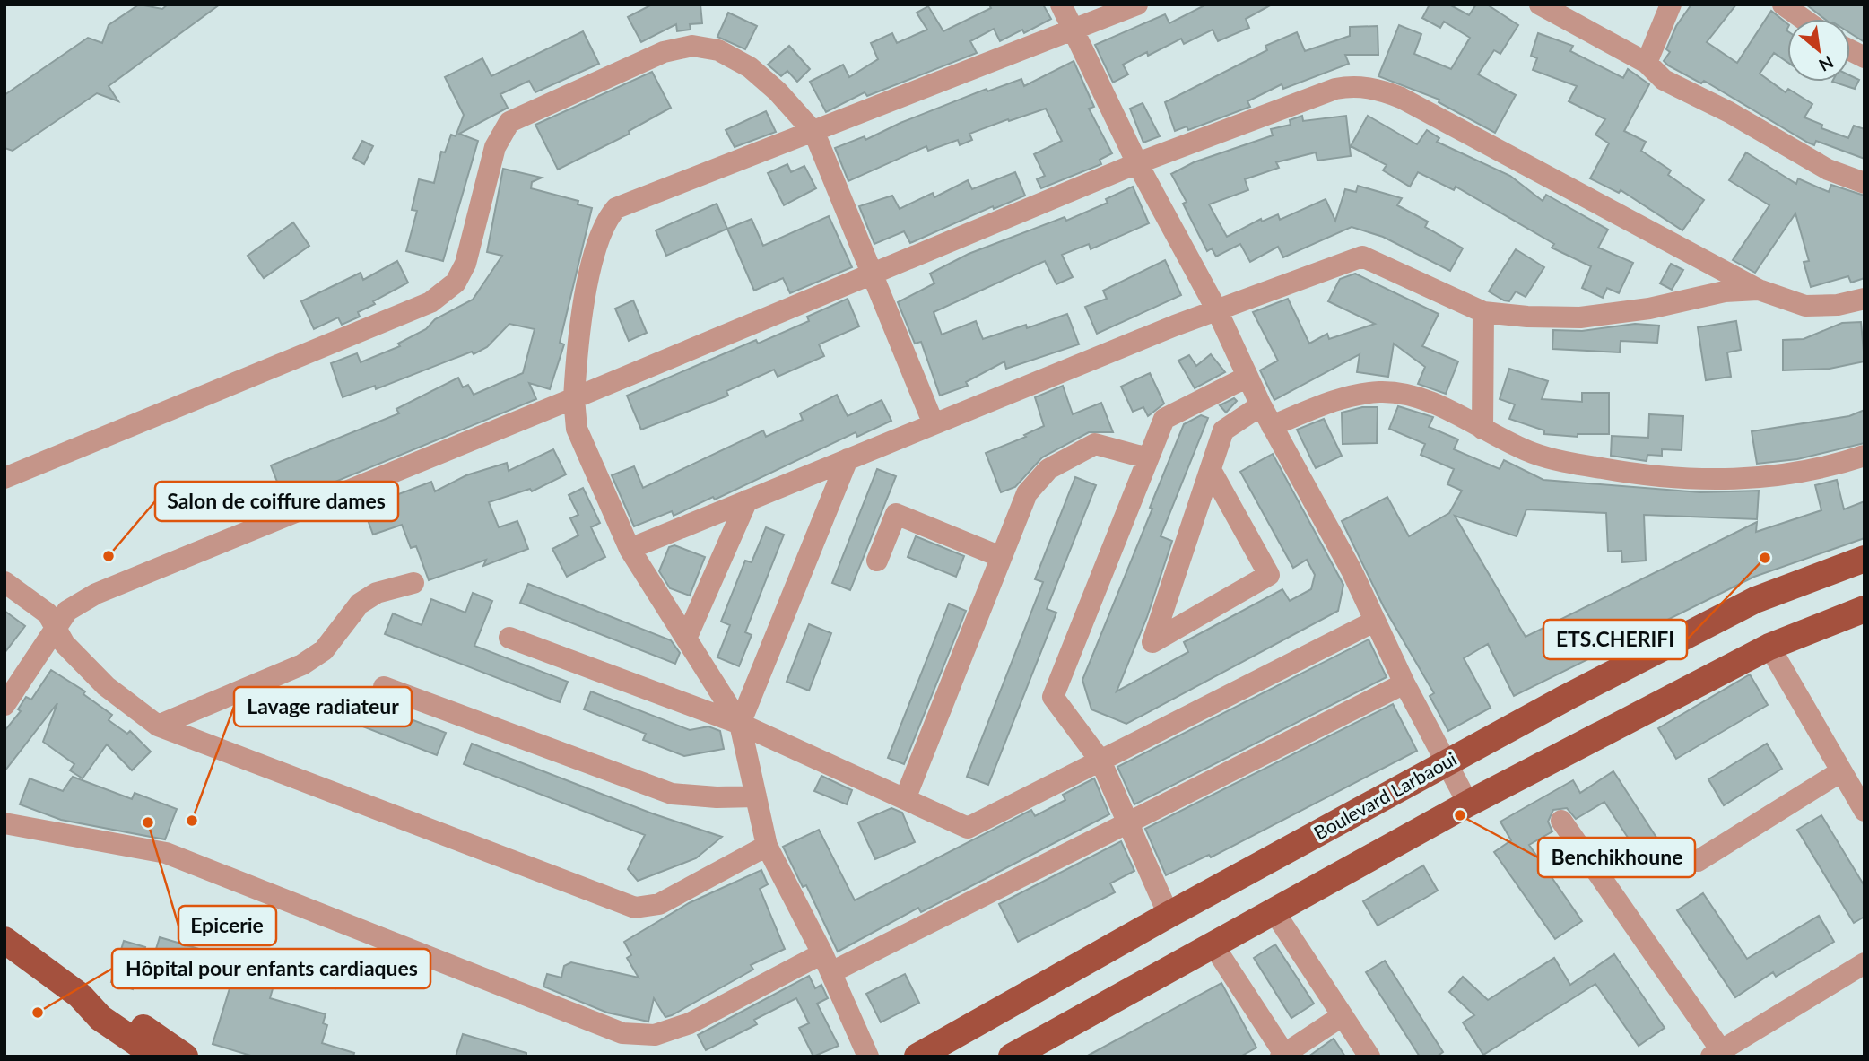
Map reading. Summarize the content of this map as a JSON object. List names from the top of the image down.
{
  "streets": {
    "main road": ["Boulevard Larbaoui"]
  },
  "places": [
    "Salon de coiffure dames",
    "ETS.CHERIFI",
    "Benchikhoune",
    "Lavage radiateur",
    "Epicerie",
    "Hôpital pour enfants cardiaques"
  ],
  "north": "bottom right"
}
